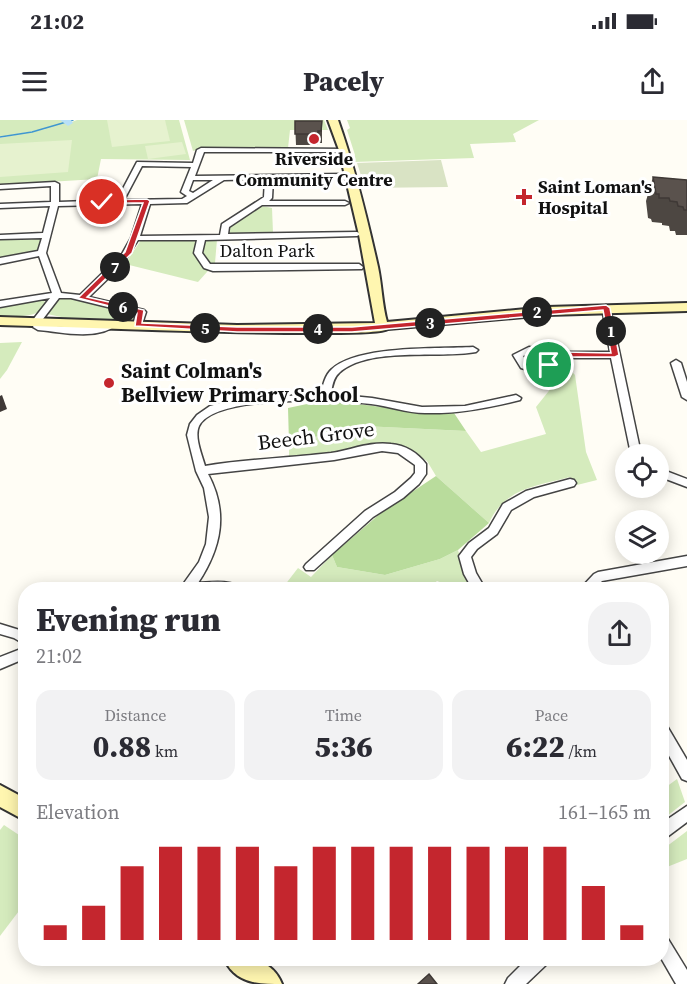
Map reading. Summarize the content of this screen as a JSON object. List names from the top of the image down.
{
  "streets": {
    "street": ["Dalton Park", "Beech Grove"]
  },
  "places": {
    "other": ["Riverside Community Centre", "Saint Colman's Bellview Primary School"],
    "health": ["Saint Loman's Hospital"]
  },
  "page": {
    "status": "21:02",
    "header": "Pacely",
    "pins": [
      "7",
      "6",
      "2",
      "3",
      "5",
      "4",
      "1"
    ],
    "heading": ["Evening run", "21:02"],
    "stats": [
      ["Distance", "0.88 km"],
      ["Time", "5:36"],
      ["Pace", "6:22 /km"]
    ],
    "chart": ["Elevation", "161–165 m"]
  }
}
